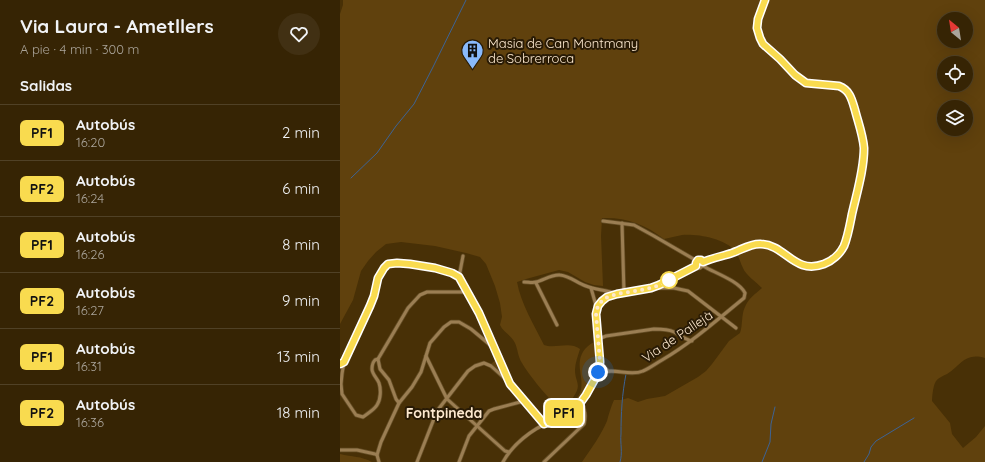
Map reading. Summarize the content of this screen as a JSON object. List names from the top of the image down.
{
  "streets": {
    "street": ["Via de Pallejà"]
  },
  "districts": ["Fontpineda"],
  "places": {
    "building": ["Masia de Can Montmany de Sobrerroca"]
  },
  "lines": ["bus line PF1"],
  "north": "top left",
  "page": {
    "heading": [
      ["Via Laura - Ametllers", "A pie · 4 min · 300 m"],
      "Salidas"
    ],
    "on_map": "PF1",
    "list": [
      {
        "mark": "PF1",
        "name": "Autobús",
        "note": "16:20",
        "value": "2 min"
      },
      {
        "mark": "PF2",
        "name": "Autobús",
        "note": "16:24",
        "value": "6 min"
      },
      {
        "mark": "PF1",
        "name": "Autobús",
        "note": "16:26",
        "value": "8 min"
      },
      {
        "mark": "PF2",
        "name": "Autobús",
        "note": "16:27",
        "value": "9 min"
      },
      {
        "mark": "PF1",
        "name": "Autobús",
        "note": "16:31",
        "value": "13 min"
      },
      {
        "mark": "PF2",
        "name": "Autobús",
        "note": "16:36",
        "value": "18 min"
      }
    ]
  }
}
